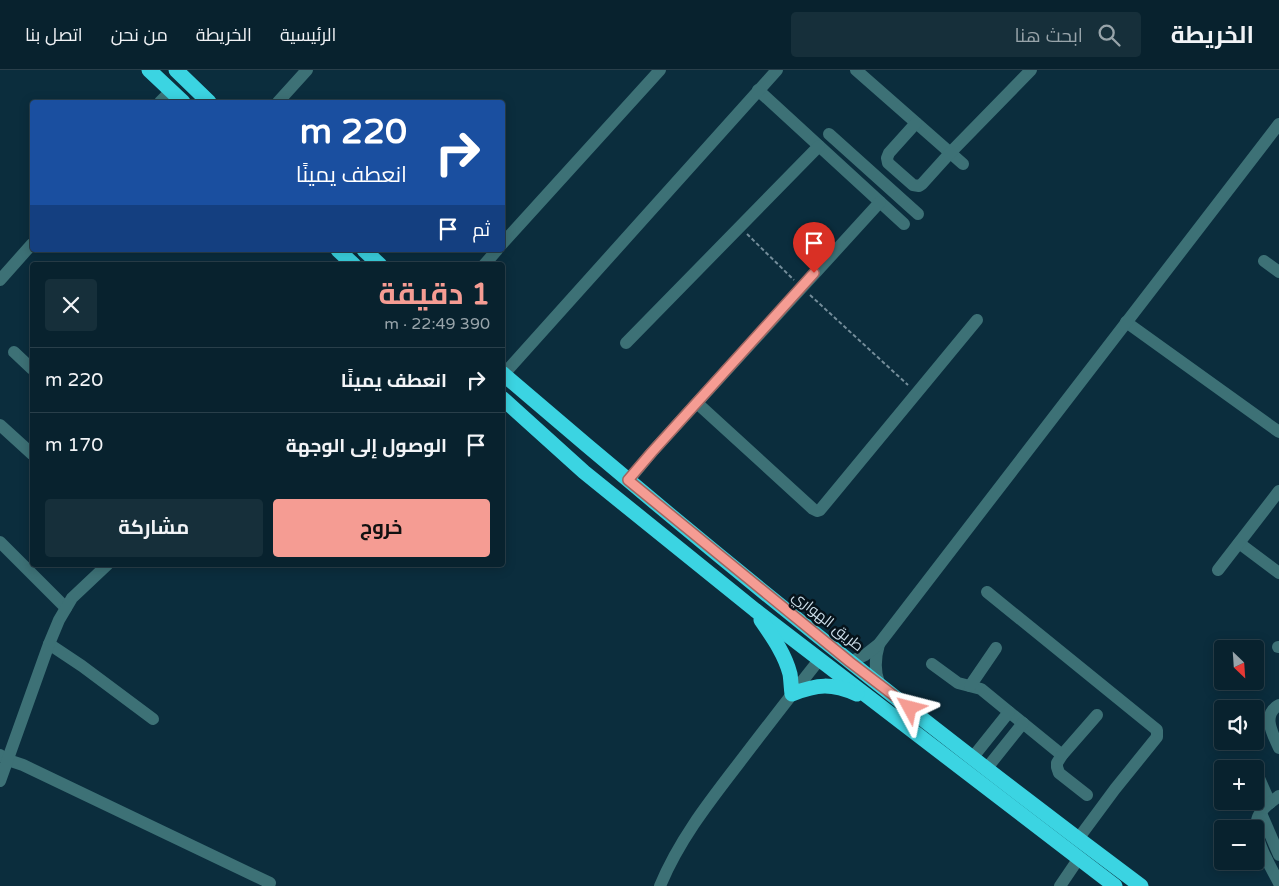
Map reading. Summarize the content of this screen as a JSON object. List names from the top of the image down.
{
  "streets": {
    "highway": ["طريق الهواري"]
  },
  "north": "bottom right",
  "page": {
    "header": "الخريطة",
    "search": "ابحث هنا",
    "nav": [
      "الرئيسية",
      "الخريطة",
      "من نحن",
      "اتصل بنا"
    ],
    "turn": ["220 m", "انعطف يمينًا"],
    "then": "ثم",
    "heading": ["1 دقيقة", "390 m · 22:49"],
    "list": [
      {
        "name": "انعطف يمينًا",
        "value": "220 m"
      },
      {
        "name": "الوصول إلى الوجهة",
        "value": "170 m"
      }
    ],
    "buttons": ["خروج", "مشاركة"],
    "map_buttons": ["+", "−"]
  }
}
